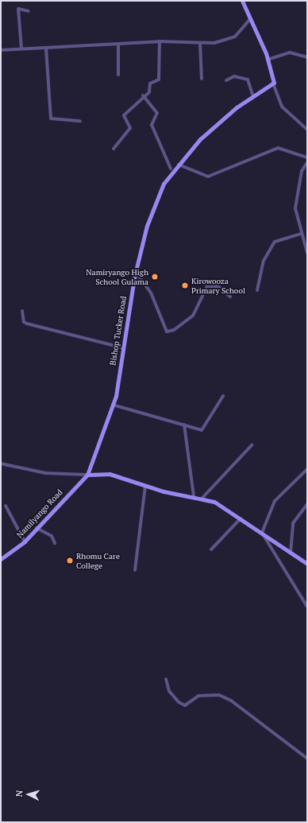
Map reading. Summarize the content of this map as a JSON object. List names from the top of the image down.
{
  "streets": {
    "main road": ["Bishop Tucker Road", "Namilyango Road"]
  },
  "crossings": [
    ["Bishop Tucker Road", "Namilyango Road"]
  ],
  "places": ["Namiryango High School Gulama", "Kirowooza Primary School", "Rhomu Care College"],
  "north": "left"
}
